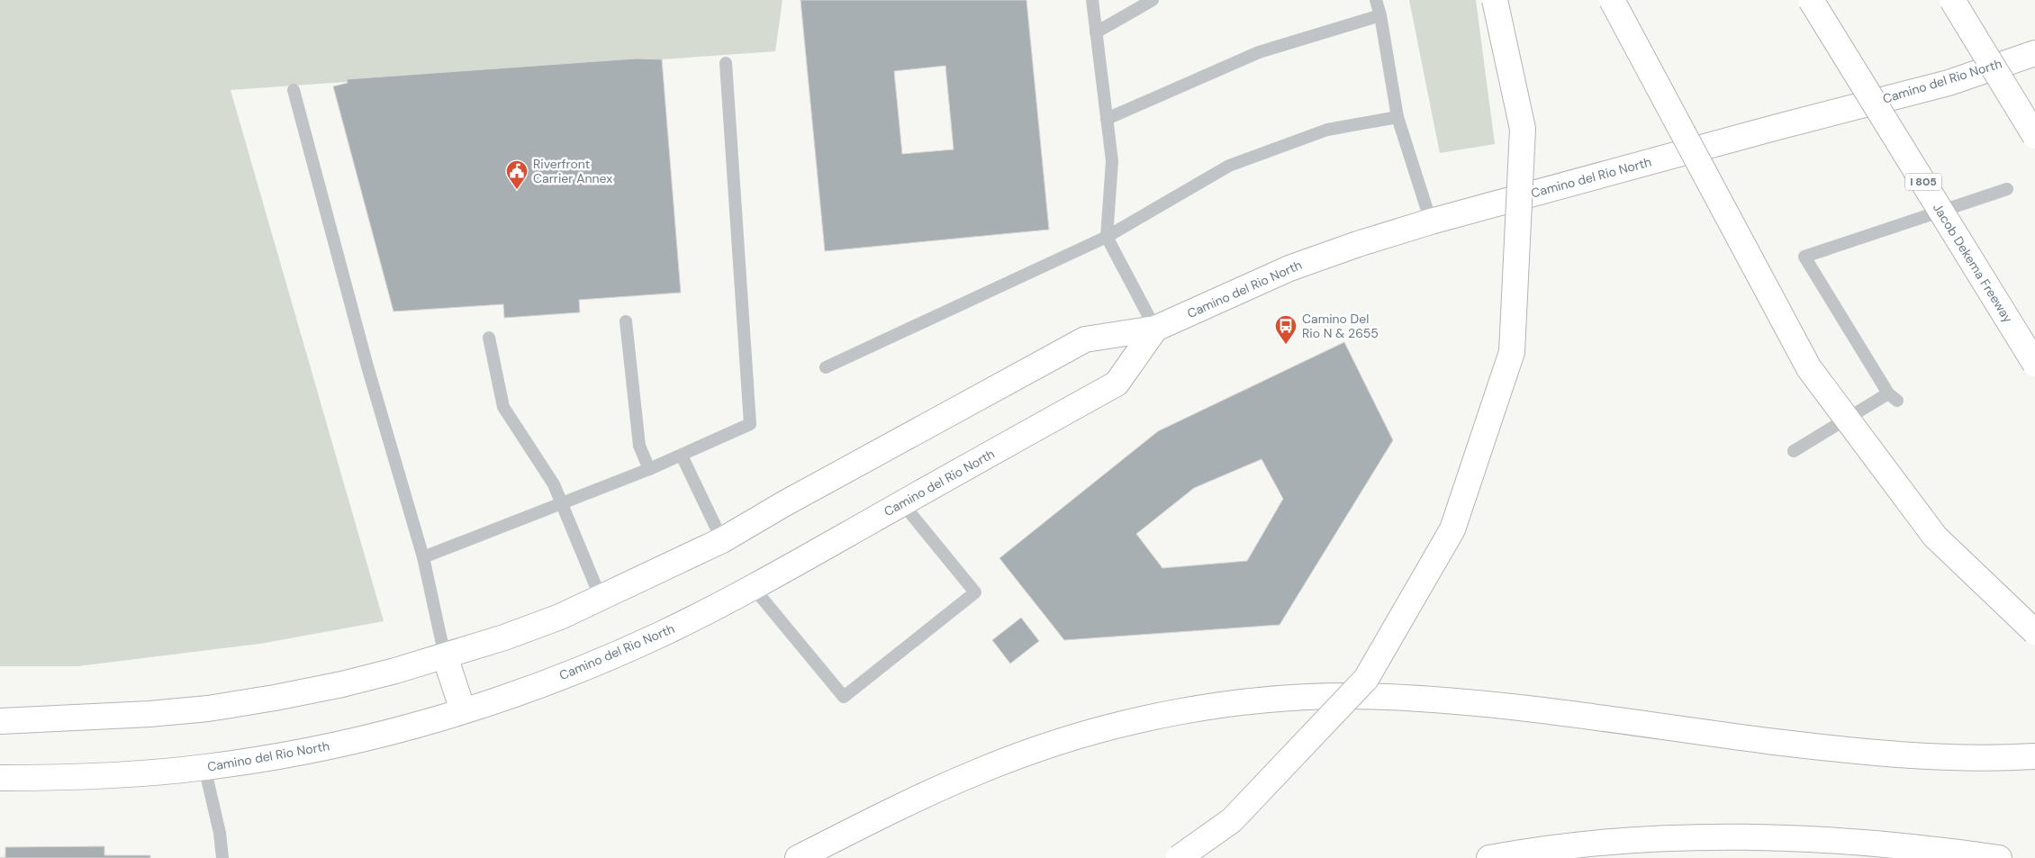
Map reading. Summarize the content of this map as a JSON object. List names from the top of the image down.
{
  "streets": {
    "main road": ["Camino del Rio North", "I 805", "Jacob Dekema Freeway"]
  },
  "places": {
    "public building": ["Riverfront Carrier Annex"],
    "bus stop": ["Camino Del Rio N & 2655"]
  }
}
